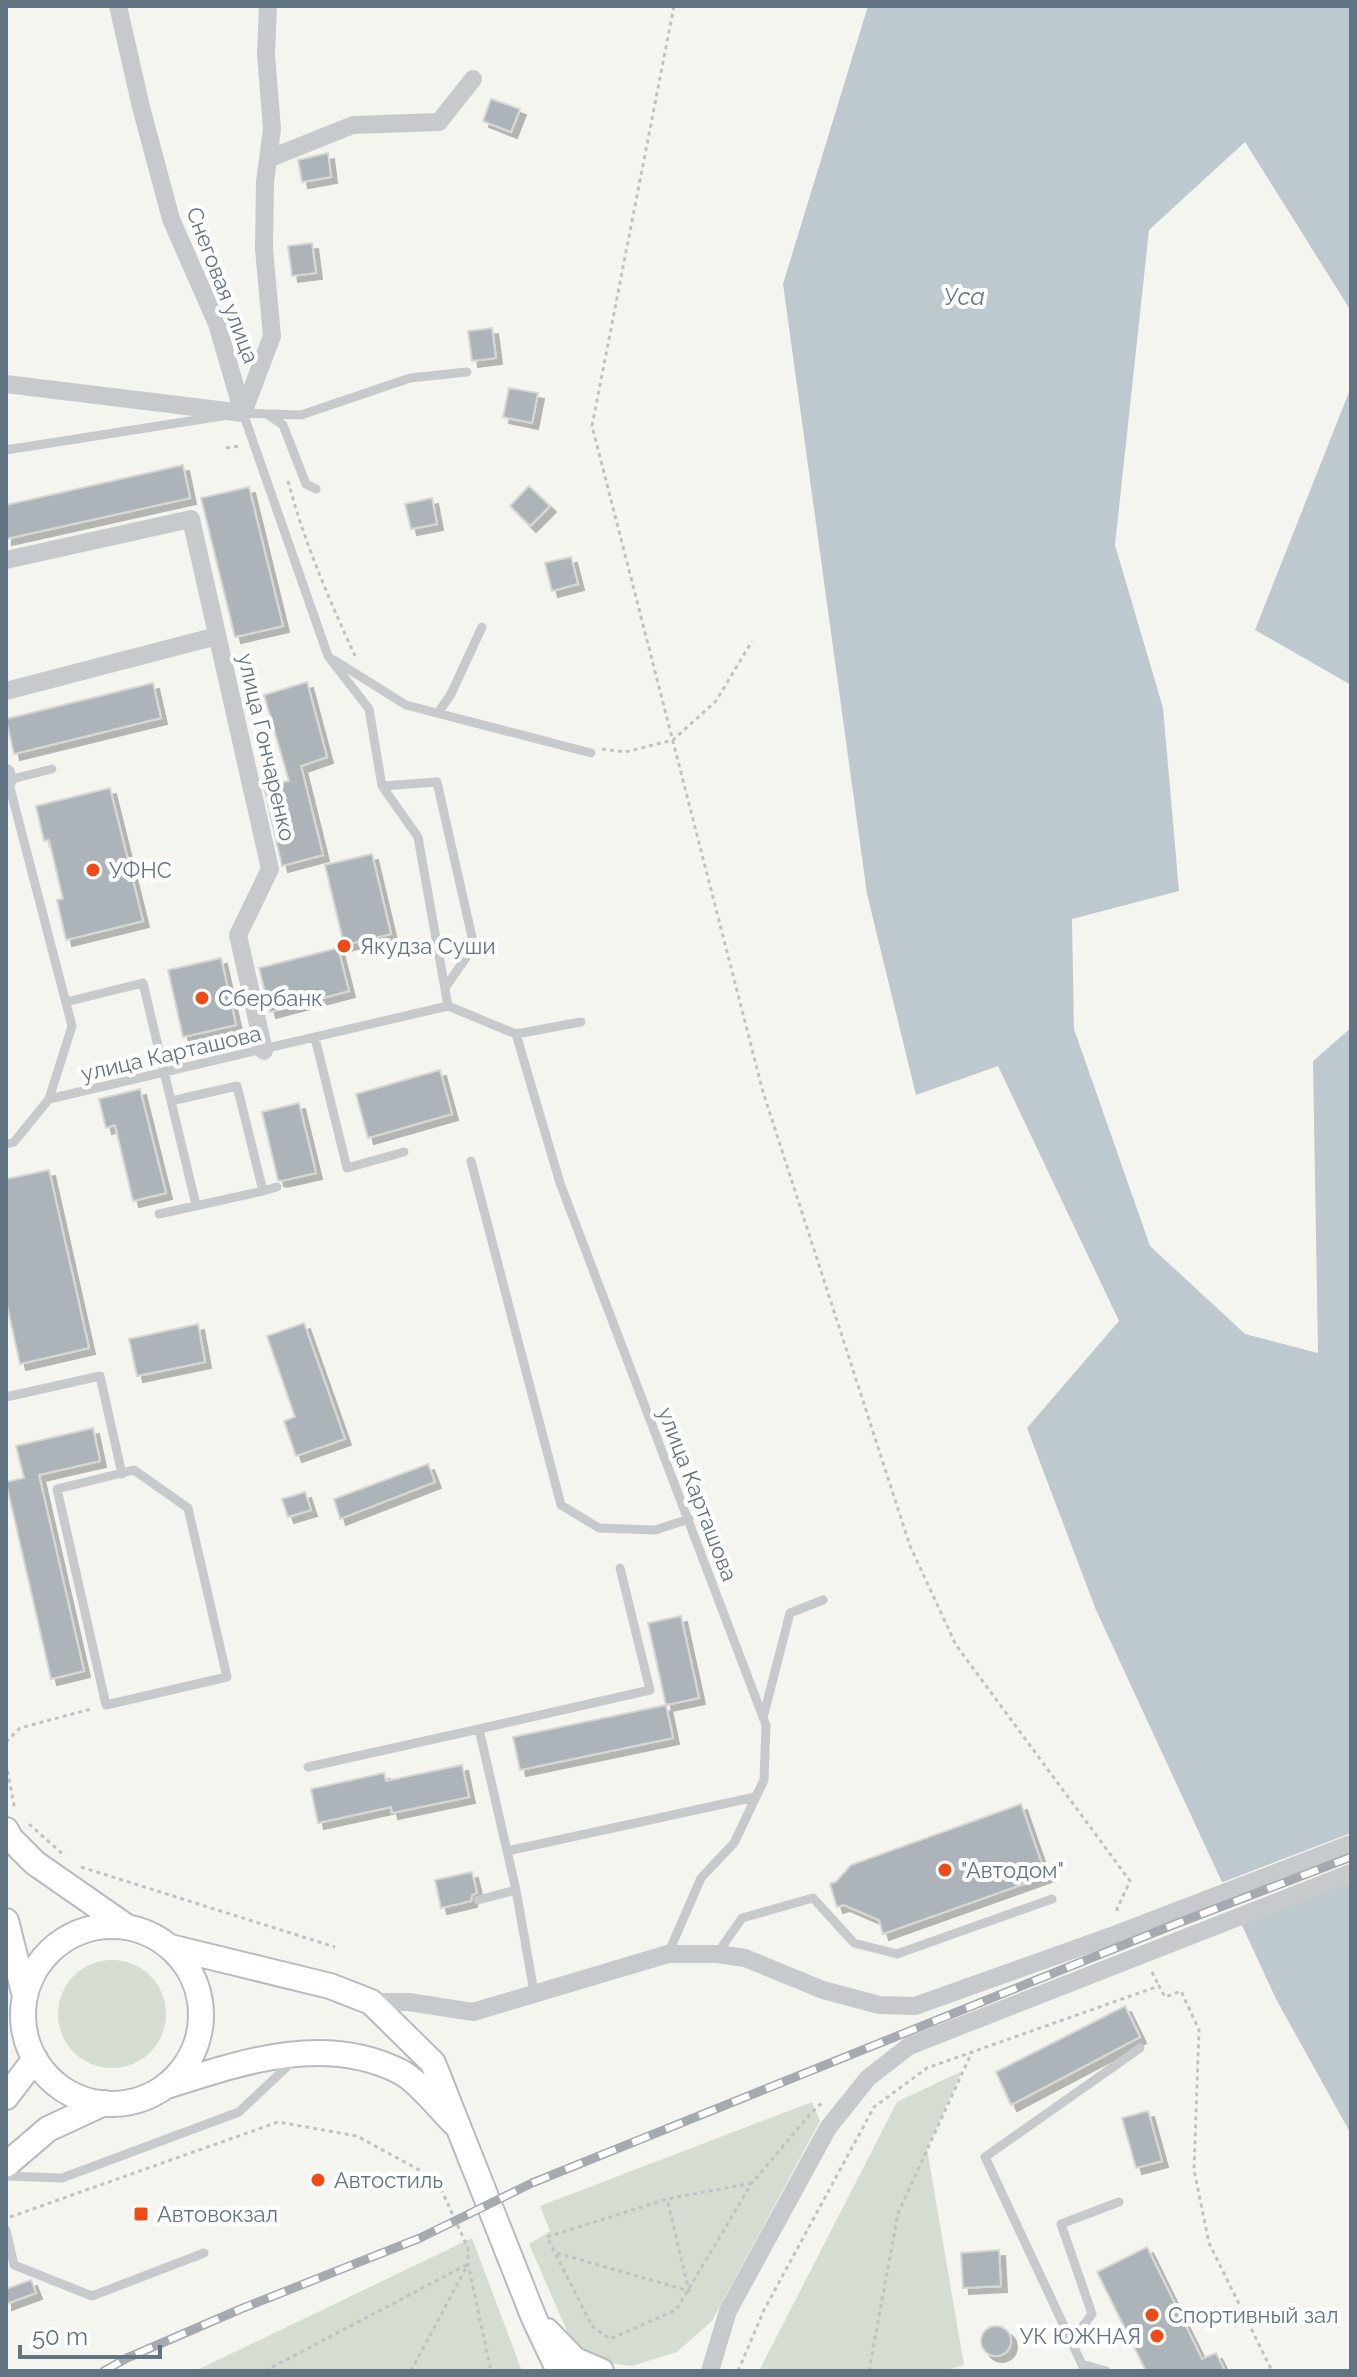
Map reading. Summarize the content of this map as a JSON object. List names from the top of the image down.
{
  "streets": {
    "street": ["Снеговая улица", "улица Гончаренко"],
    "lane": ["улица Карташова"]
  },
  "crossings": [
    ["улица Гончаренко", "улица Карташова"]
  ],
  "water": ["Уса"],
  "places": {
    "other": [
      "УФНС",
      "Якудза Суши",
      "Сбербанк",
      "\"Автодом\"",
      "Автостиль",
      "Спортивный зал",
      "УК ЮЖНАЯ"
    ],
    "transit": ["Автовокзал"]
  },
  "scale_bar": "50 m"
}
